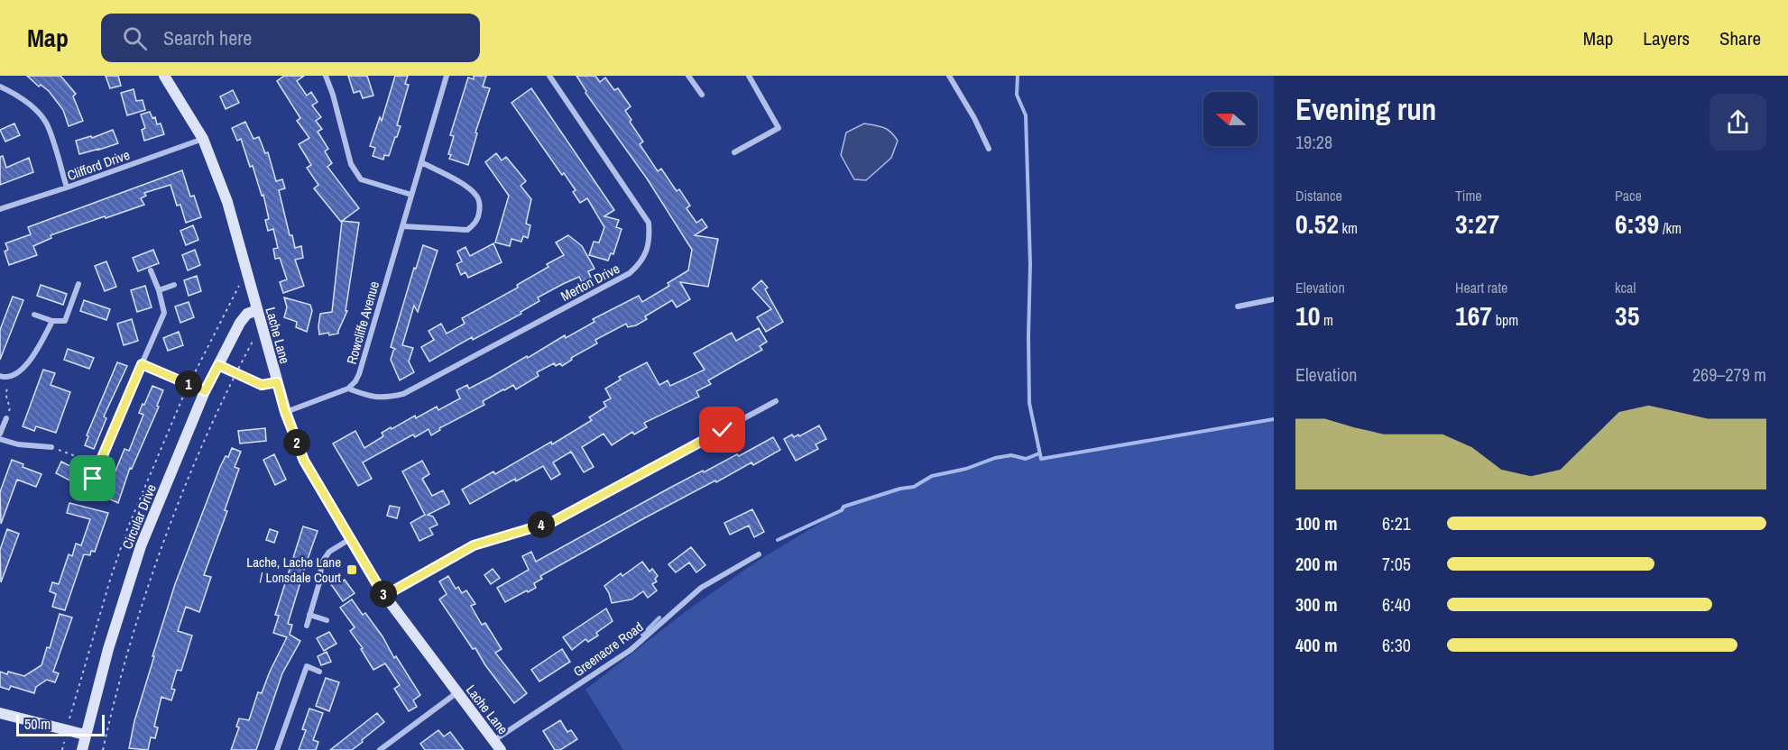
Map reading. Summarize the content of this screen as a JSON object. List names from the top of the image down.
{
  "streets": {
    "street": [
      "Clifford Drive",
      "Merton Drive",
      "Rowcliffe Avenue",
      "Lache Lane",
      "Circular Drive",
      "Greenacre Road"
    ]
  },
  "crossings": [
    ["Clifford Drive", "Lache Lane"],
    ["Merton Drive", "Rowcliffe Avenue"],
    ["Lache Lane", "Circular Drive"],
    ["Lache Lane", "Greenacre Road"]
  ],
  "places": {
    "transit": ["Lache, Lache Lane / Lonsdale Court"]
  },
  "scale_bar": "50 m",
  "north": "left",
  "page": {
    "header": "Map",
    "search": "Search here",
    "nav": ["Map", "Layers", "Share"],
    "heading": ["Evening run", "19:28"],
    "stats": [
      ["Distance", "0.52 km"],
      ["Time", "3:27"],
      ["Pace", "6:39 /km"],
      ["Elevation", "10 m"],
      ["Heart rate", "167 bpm"],
      ["kcal", "35"]
    ],
    "chart": ["Elevation", "269–279 m"],
    "pins": [
      "1",
      "2",
      "4",
      "3"
    ],
    "list": [
      {
        "name": "100 m",
        "note": "6:21"
      },
      {
        "name": "200 m",
        "note": "7:05"
      },
      {
        "name": "300 m",
        "note": "6:40"
      },
      {
        "name": "400 m",
        "note": "6:30"
      }
    ],
    "scale": "50 m"
  }
}
